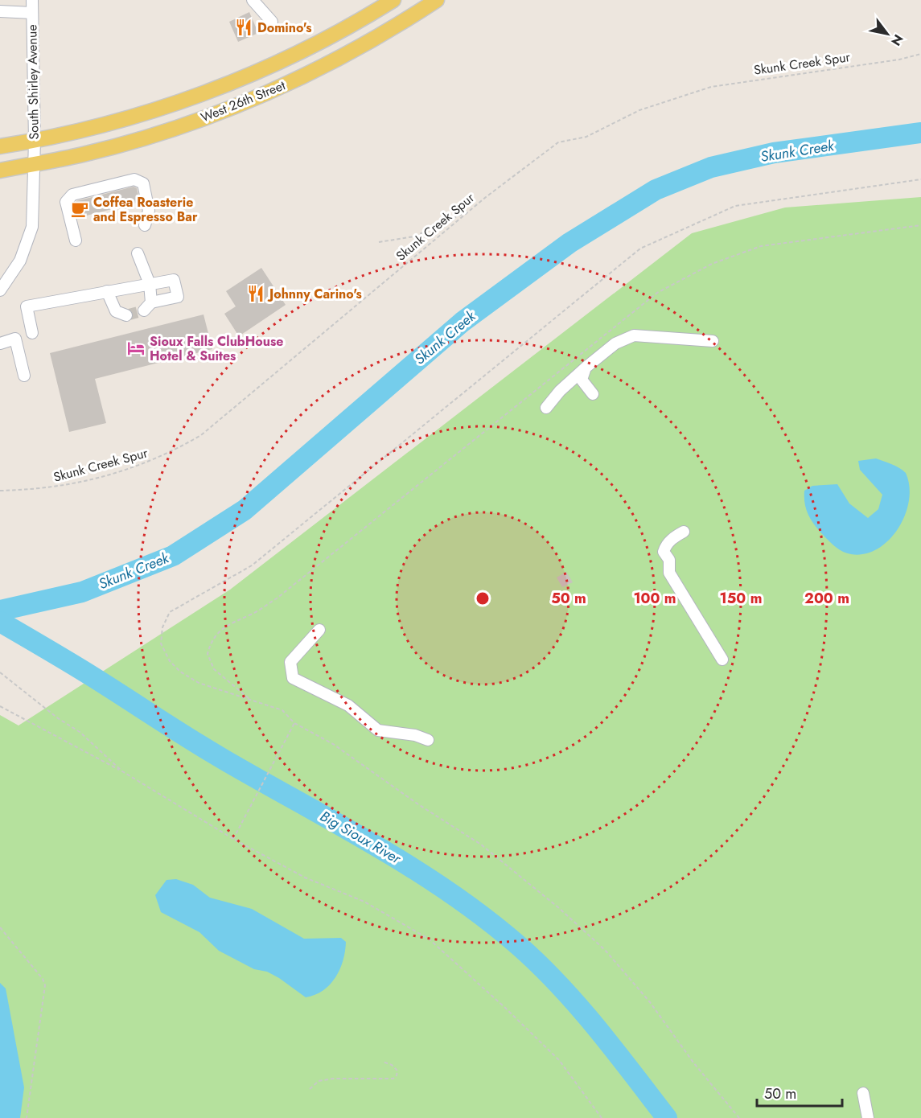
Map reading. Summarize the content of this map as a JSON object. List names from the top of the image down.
{
  "streets": {
    "main road": ["West 26th Street"],
    "street": ["South Shirley Avenue"],
    "path": ["Skunk Creek Spur"]
  },
  "crossings": [
    ["South Shirley Avenue", "West 26th Street"]
  ],
  "water": ["Skunk Creek", "Big Sioux River"],
  "places": {
    "restaurant": ["Domino's", "Johnny Carino's"],
    "cafe": ["Coffea Roasterie and Espresso Bar"],
    "hotel": ["Sioux Falls ClubHouse Hotel & Suites"]
  },
  "scale_bar": "50 m",
  "north": "bottom right",
  "rings": [
    "50 m",
    "100 m",
    "150 m",
    "200 m"
  ]
}
